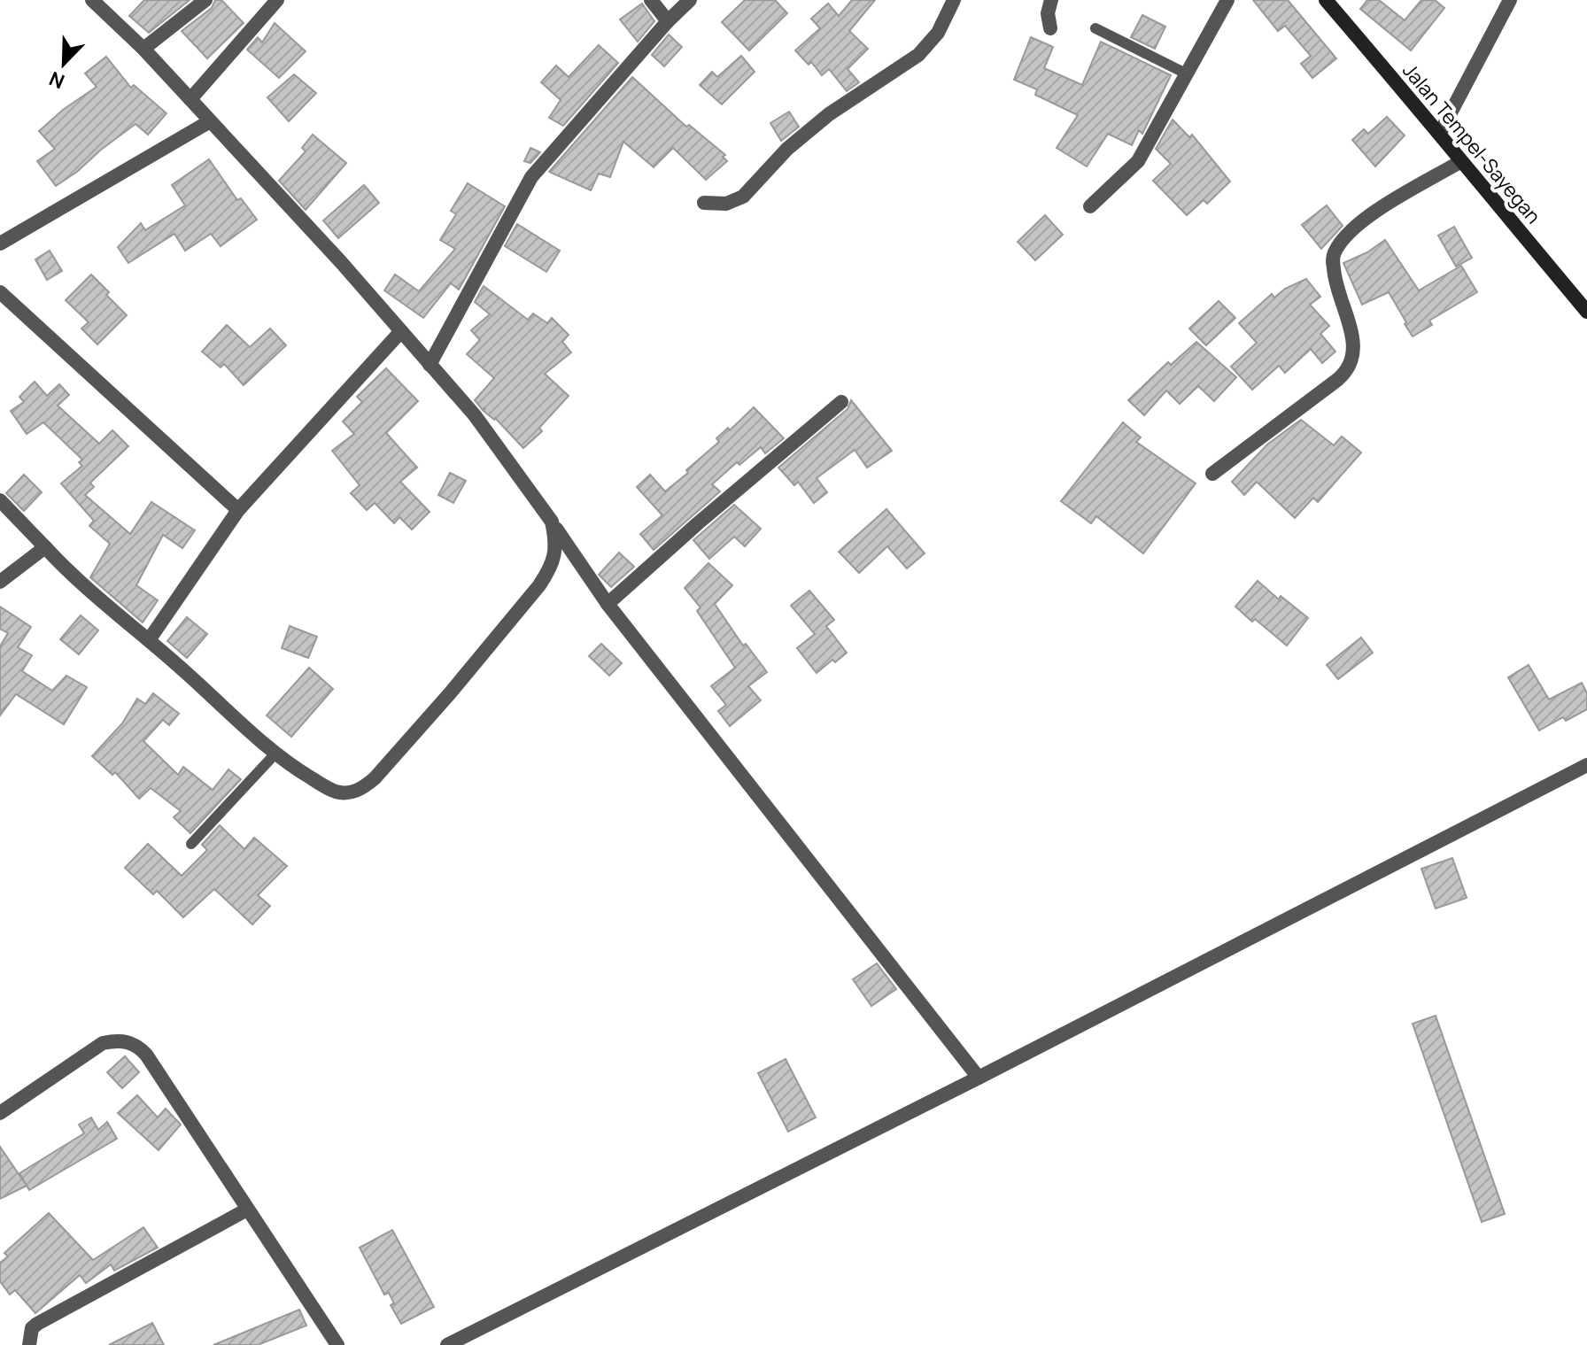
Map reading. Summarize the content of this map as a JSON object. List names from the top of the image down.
{
  "streets": {
    "main road": ["Jalan Tempel-Sayegan"]
  },
  "north": "bottom left"
}
